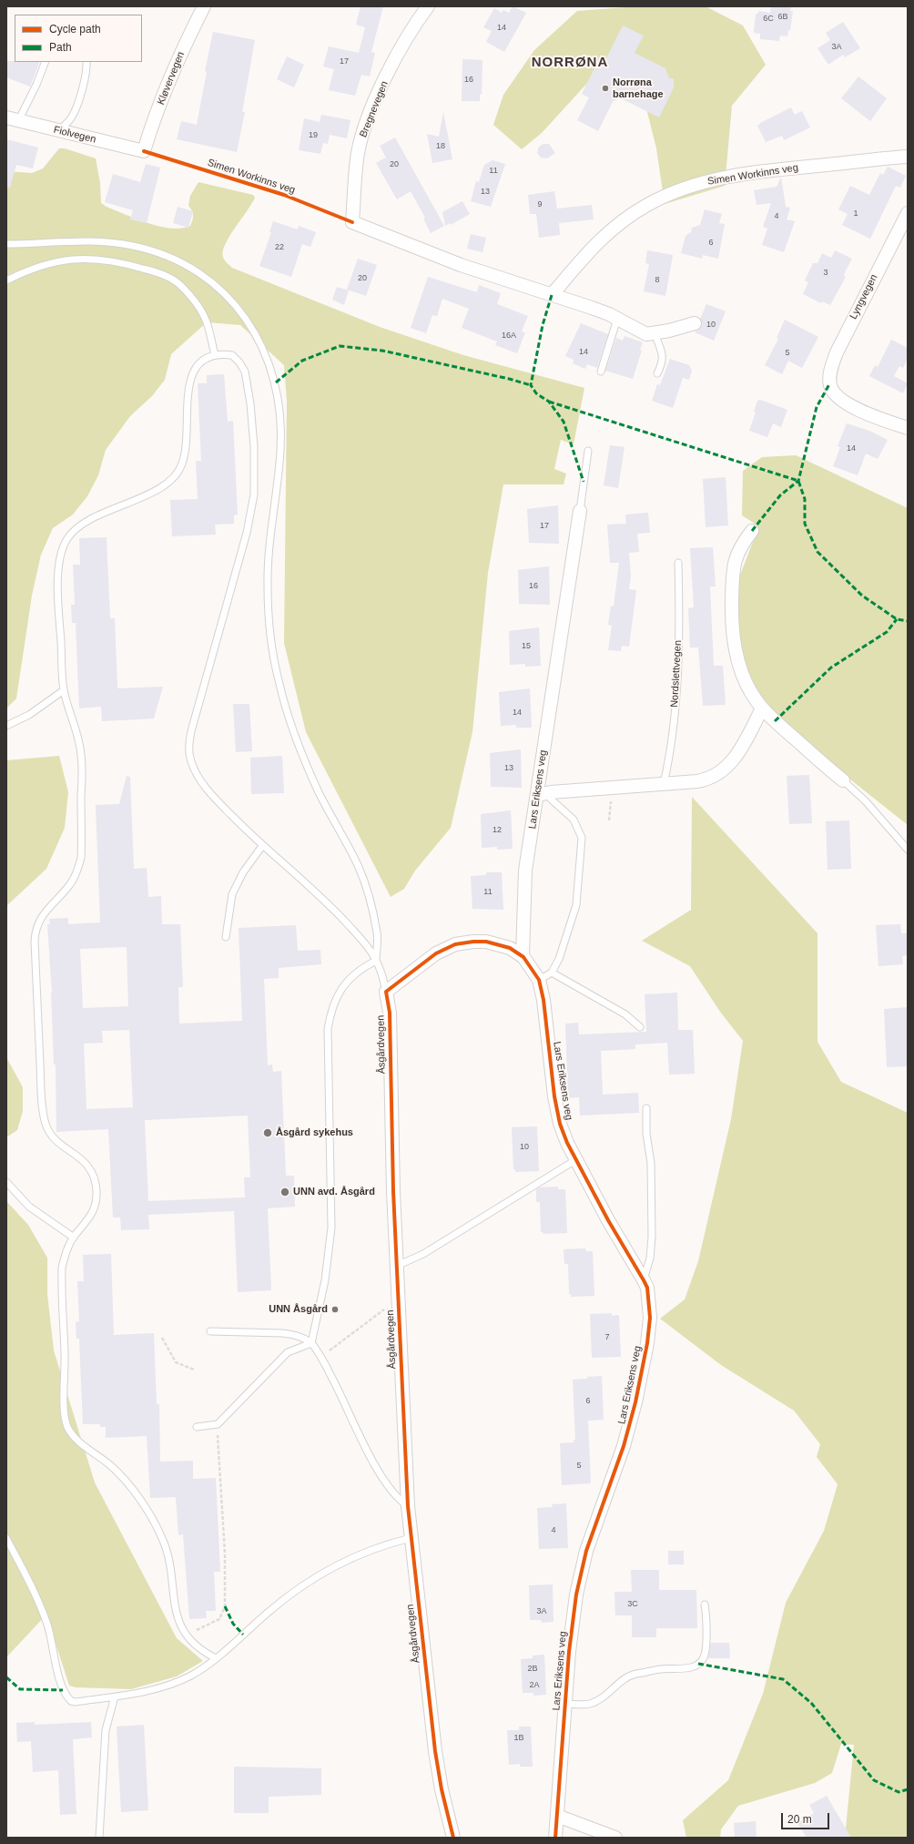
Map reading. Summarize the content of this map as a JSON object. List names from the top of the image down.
{
  "streets": {
    "street": [
      "Kløvervegen",
      "Bregnevegen",
      "Fiolvegen",
      "Simen Workinns veg",
      "Lyngvegen",
      "Lars Eriksens veg",
      "Åsgårdvegen"
    ],
    "lane": ["Nordslettvegen"]
  },
  "crossings": [
    ["Kløvervegen", "Fiolvegen"],
    ["Bregnevegen", "Simen Workinns veg"]
  ],
  "districts": ["NORRØNA"],
  "places": [
    "Norrøna barnehage",
    "Åsgård sykehus",
    "UNN avd. Åsgård",
    "UNN Åsgård"
  ],
  "house_numbers": [
    "6B",
    "6C",
    "14",
    "3A",
    "17",
    "16",
    "19",
    "18",
    "20",
    "11",
    "13",
    "9",
    "1",
    "4",
    "6",
    "22",
    "3",
    "20",
    "8",
    "10",
    "16A",
    "14",
    "5",
    "14",
    "17",
    "16",
    "15",
    "14",
    "13",
    "12",
    "11",
    "10",
    "7",
    "6",
    "5",
    "4",
    "3C",
    "3A",
    "2B",
    "2A",
    "1B"
  ],
  "legend": ["Cycle path", "Path"],
  "scale_bar": "20 m"
}
